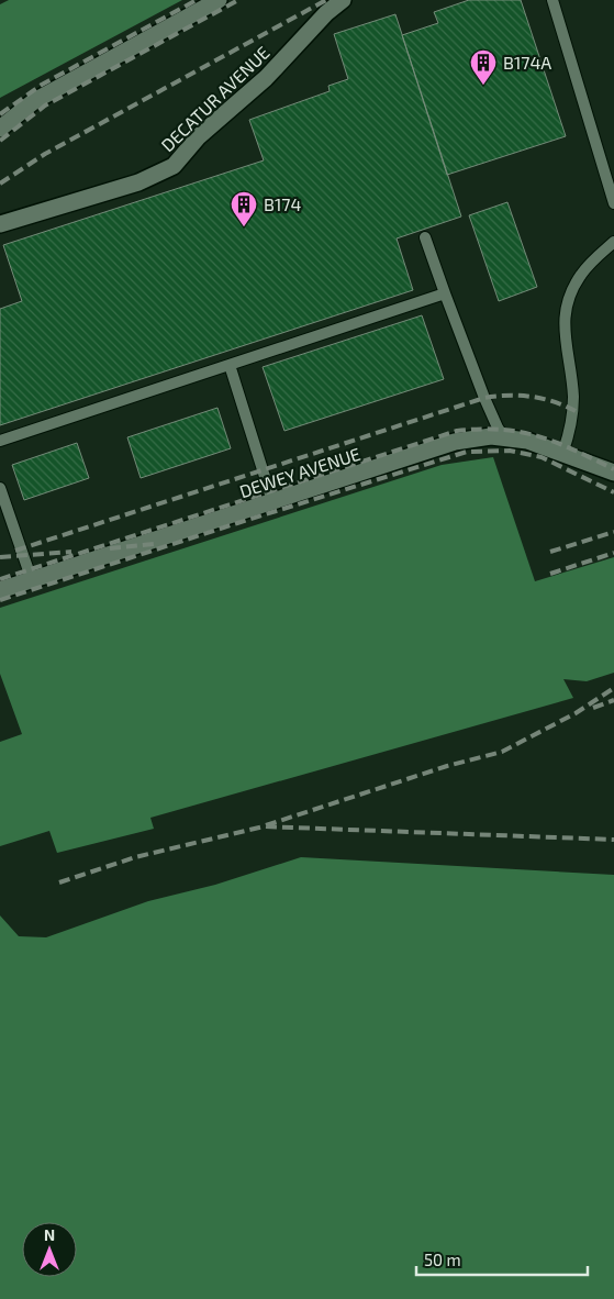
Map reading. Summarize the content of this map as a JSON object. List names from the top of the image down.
{
  "streets": {
    "street": ["DECATUR AVENUE", "DEWEY AVENUE"]
  },
  "places": {
    "building": ["B174A", "B174"]
  },
  "scale_bar": "50 m",
  "north": "top"
}
